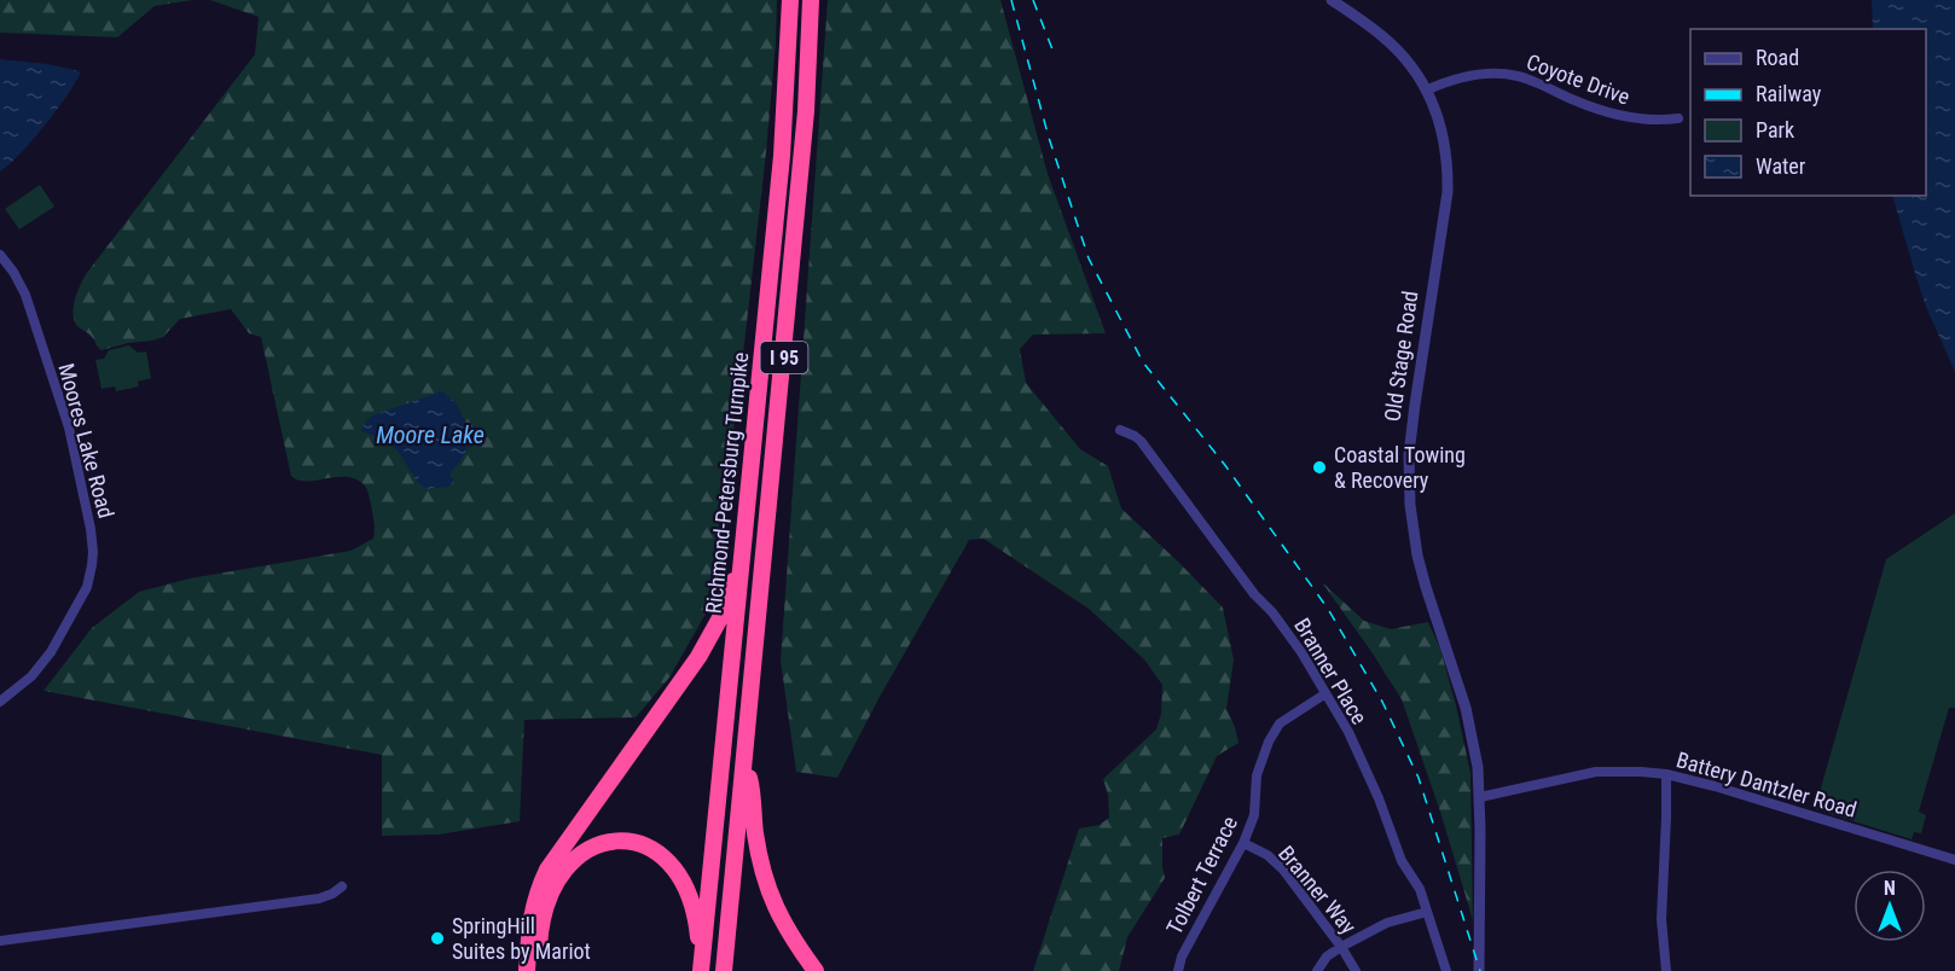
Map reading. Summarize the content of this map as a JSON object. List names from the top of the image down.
{
  "streets": {
    "highway": ["I 95", "Richmond-Petersburg Turnpike"],
    "street": [
      "Coyote Drive",
      "Old Stage Road",
      "Moores Lake Road",
      "Branner Place",
      "Battery Dantzler Road",
      "Tolbert Terrace",
      "Branner Way"
    ]
  },
  "crossings": [
    ["Coyote Drive", "Old Stage Road"],
    ["Old Stage Road", "Battery Dantzler Road"],
    ["Branner Place", "Tolbert Terrace"],
    ["Tolbert Terrace", "Branner Way"]
  ],
  "water": ["Moore Lake"],
  "places": ["Coastal Towing & Recovery", "SpringHill Suites by Mariot"],
  "legend": [
    "Road",
    "Railway",
    "Park",
    "Water"
  ],
  "north": "top"
}
